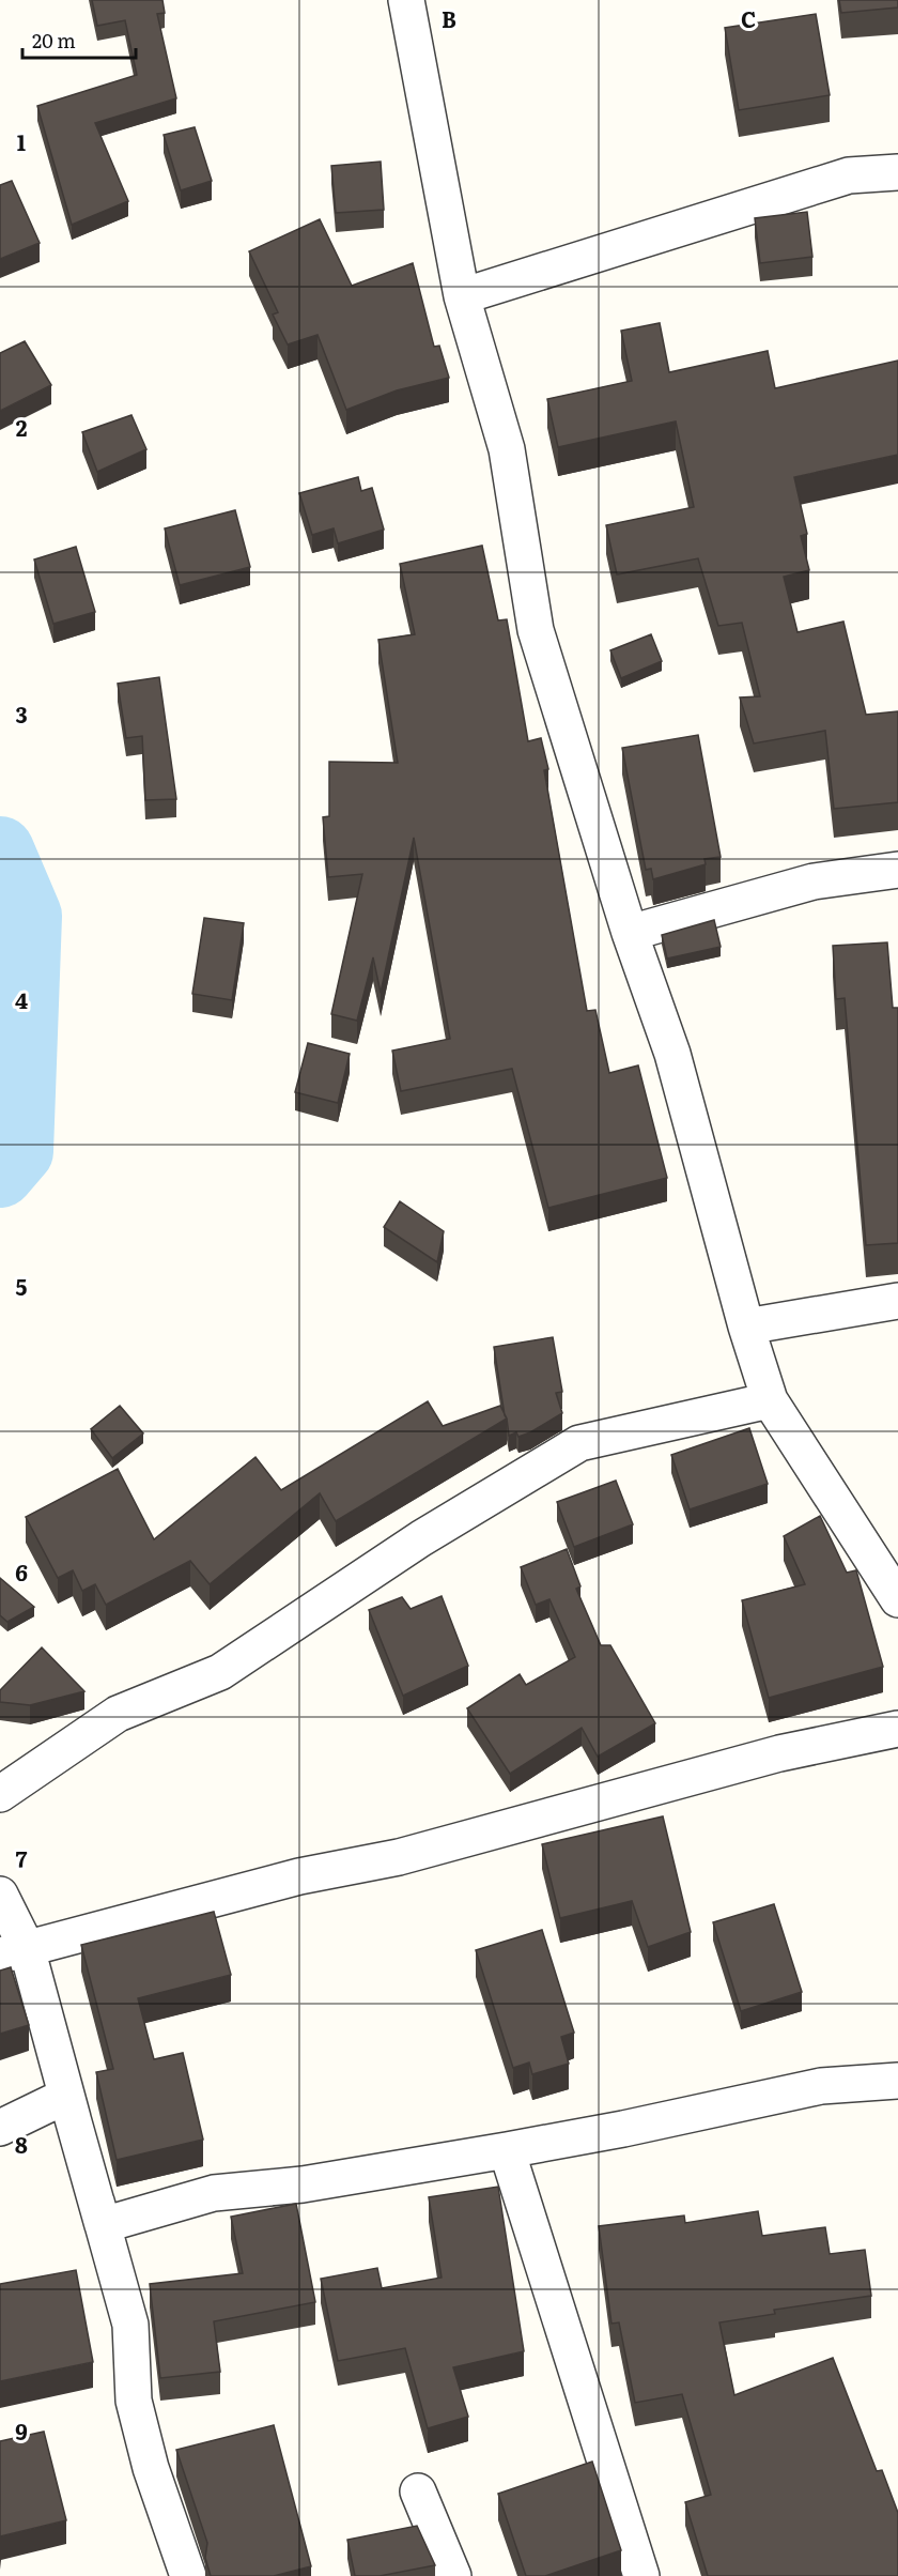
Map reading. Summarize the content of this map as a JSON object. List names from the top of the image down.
{
  "scale_bar": "20 m",
  "grid": {
    "columns": ["B", "C"],
    "rows": [
      "1",
      "2",
      "3",
      "4",
      "5",
      "6",
      "7",
      "8",
      "9"
    ]
  }
}
